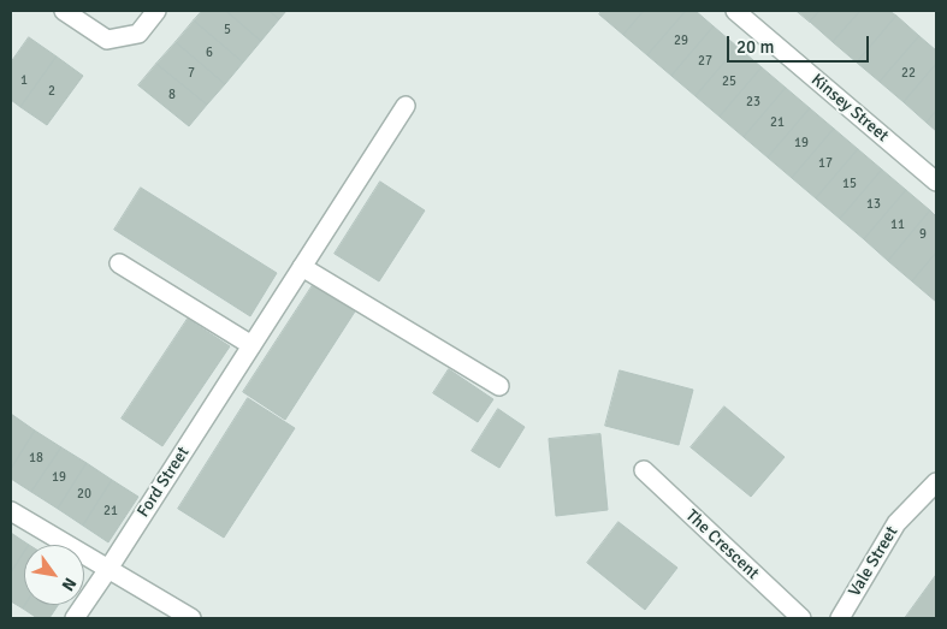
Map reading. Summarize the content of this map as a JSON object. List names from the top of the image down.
{
  "streets": {
    "street": [
      "Kinsey Street",
      "Ford Street",
      "The Crescent",
      "Vale Street"
    ]
  },
  "house_numbers": [
    "5",
    "29",
    "6",
    "27",
    "7",
    "22",
    "1",
    "25",
    "2",
    "8",
    "23",
    "21",
    "19",
    "17",
    "15",
    "13",
    "11",
    "9",
    "18",
    "19",
    "20",
    "21"
  ],
  "scale_bar": "20 m",
  "north": "bottom right"
}
